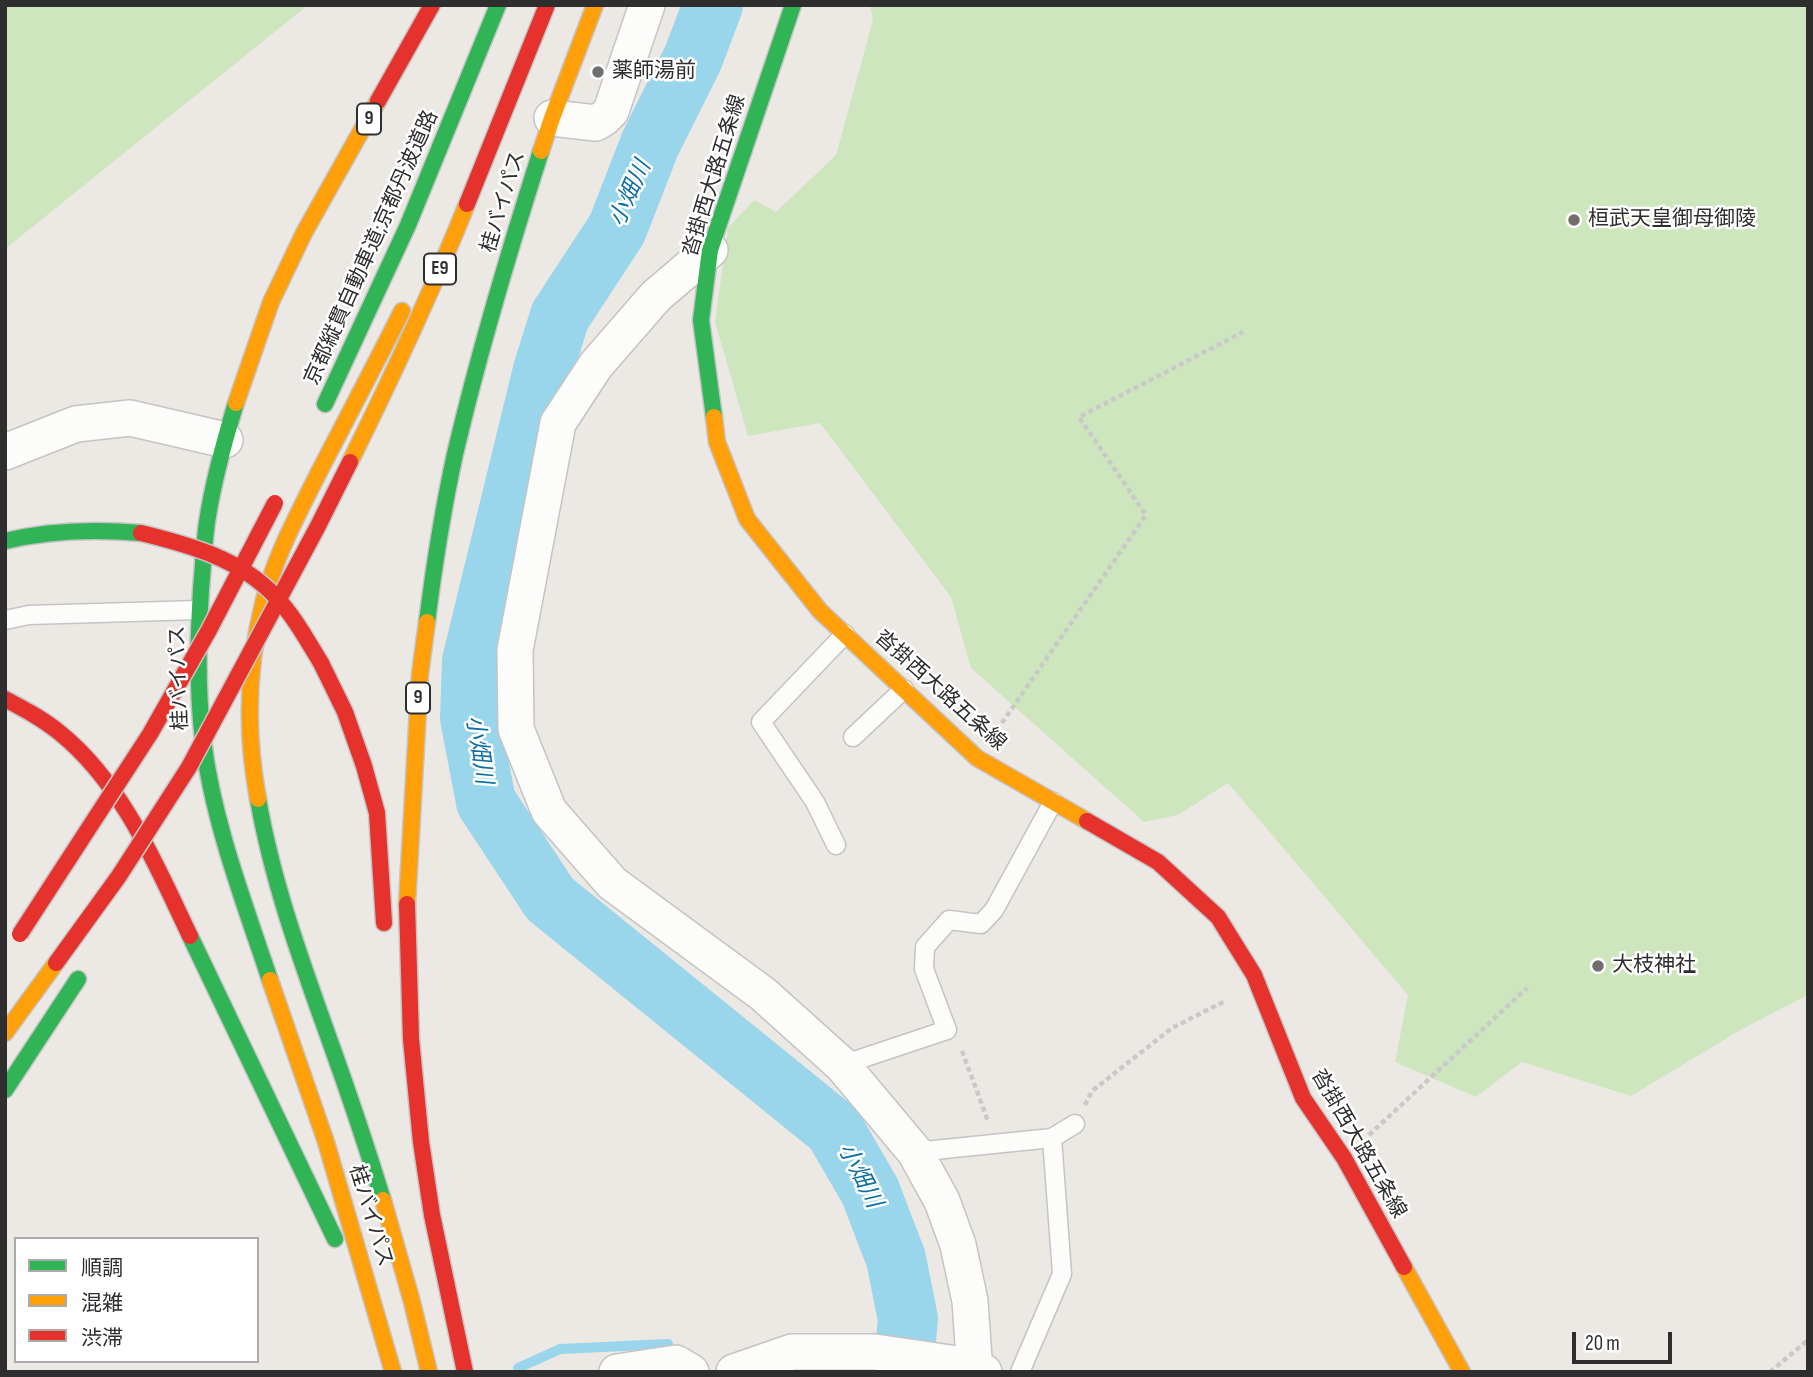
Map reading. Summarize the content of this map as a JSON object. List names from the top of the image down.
{
  "streets": {
    "main road": [
      "9",
      "沓掛西大路五条線",
      "桂バイパス",
      "京都縦貫自動車道;京都丹波道路",
      "E9"
    ]
  },
  "water": ["小畑川"],
  "places": ["薬師湯前", "桓武天皇御母御陵", "大枝神社"],
  "legend": ["順調", "混雑", "渋滞"],
  "scale_bar": "20 m"
}
